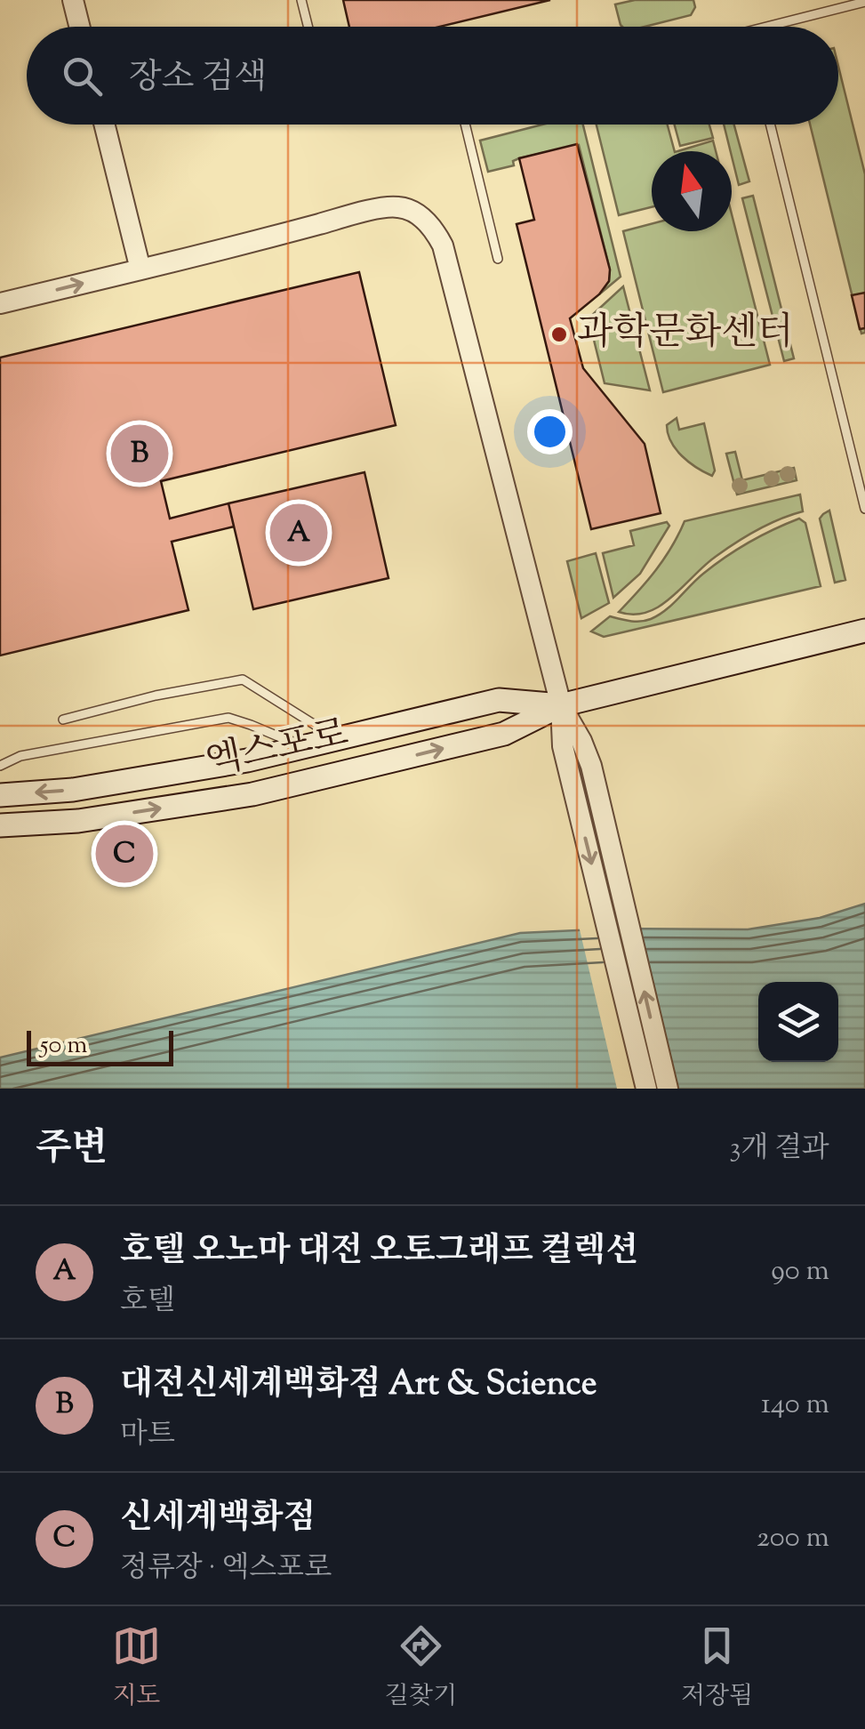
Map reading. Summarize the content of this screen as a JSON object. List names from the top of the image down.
{
  "streets": {
    "main road": ["엑스포로"]
  },
  "places": ["과학문화센터"],
  "scale_bar": "50 m",
  "north": "top",
  "page": {
    "search": "장소 검색",
    "pins": ["B", "A", "C"],
    "scale": "50 m",
    "heading": ["주변", "3개 결과"],
    "list": [
      {
        "mark": "A",
        "name": "호텔 오노마 대전 오토그래프 컬렉션",
        "note": "호텔",
        "value": "90 m"
      },
      {
        "mark": "B",
        "name": "대전신세계백화점 Art & Science",
        "note": "마트",
        "value": "140 m"
      },
      {
        "mark": "C",
        "name": "신세계백화점",
        "note": "정류장 · 엑스포로",
        "value": "200 m"
      }
    ],
    "nav": ["지도", "길찾기", "저장됨"]
  }
}
